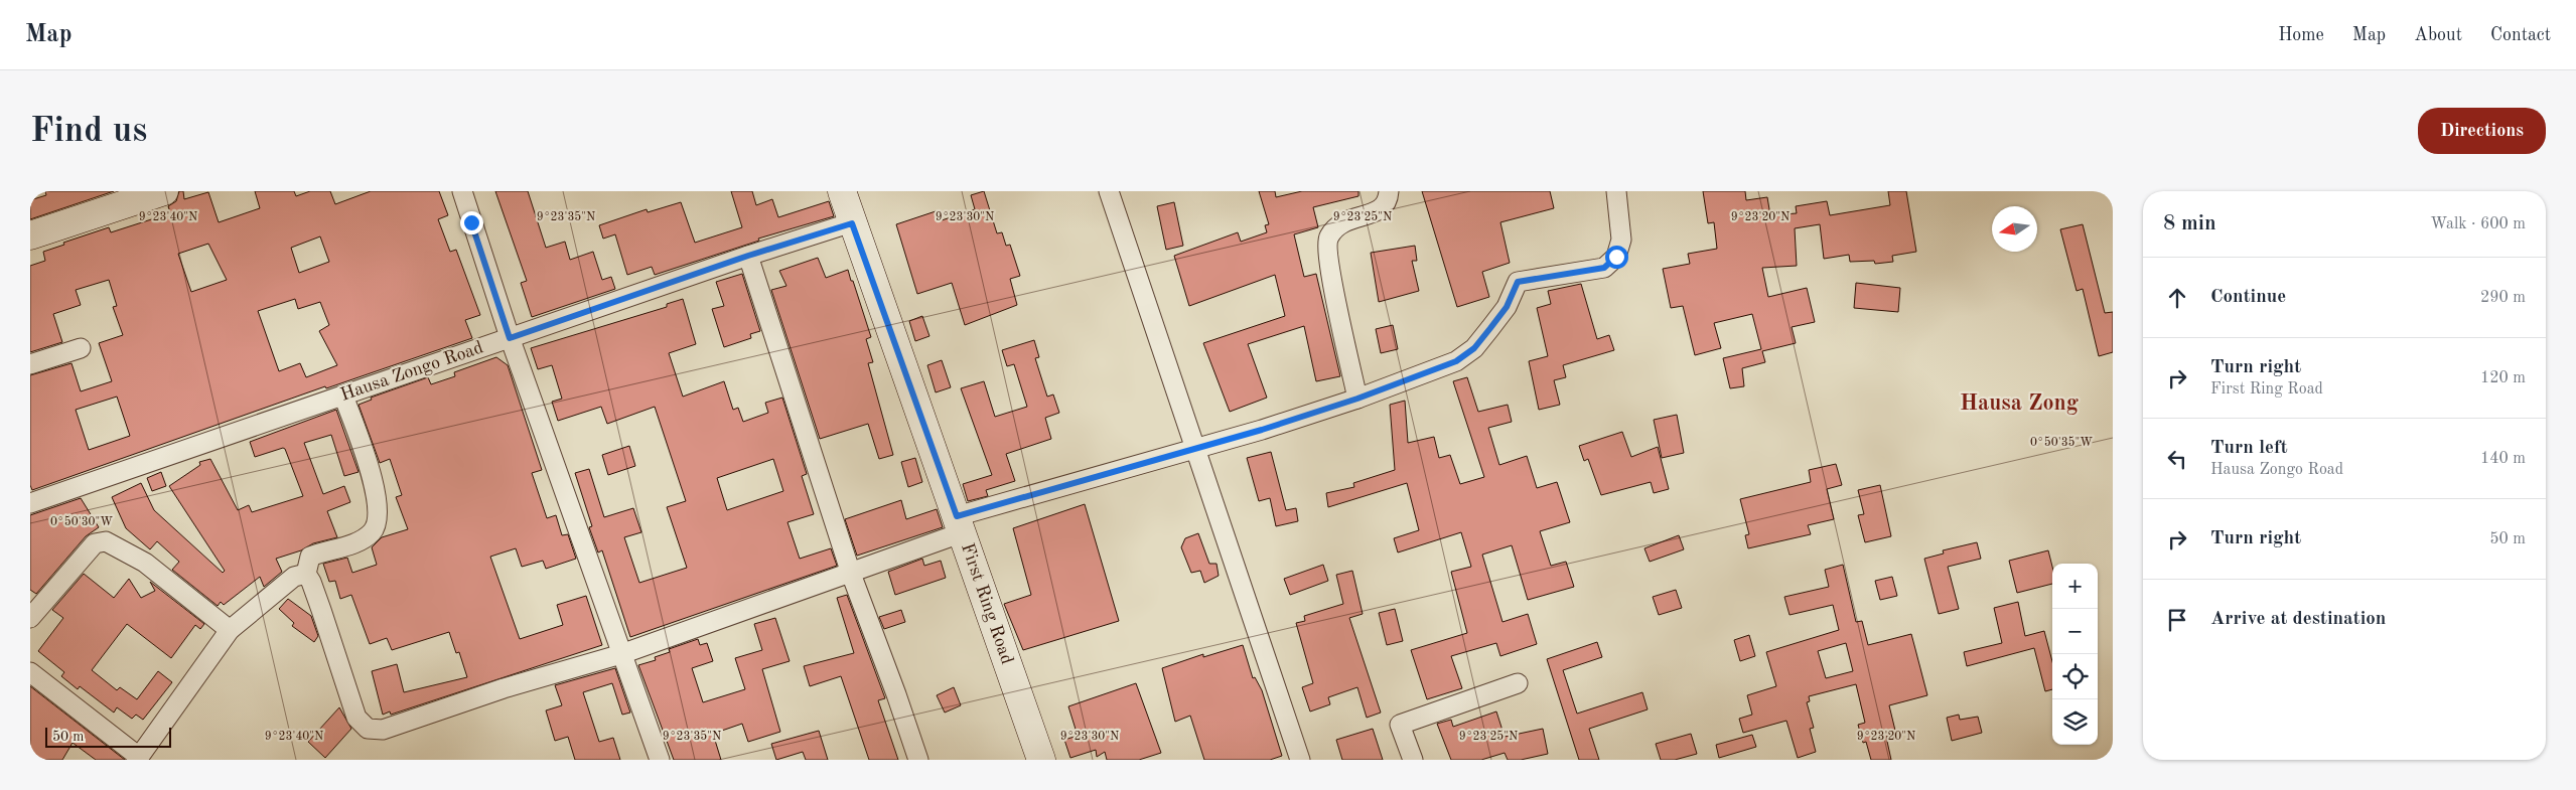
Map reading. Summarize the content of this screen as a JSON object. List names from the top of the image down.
{
  "streets": {
    "street": ["Hausa Zongo Road", "First Ring Road"]
  },
  "crossings": [
    ["Hausa Zongo Road", "First Ring Road"]
  ],
  "districts": ["Hausa Zong"],
  "scale_bar": "50 m",
  "north": "left",
  "page": {
    "header": "Map",
    "nav": [
      "Home",
      "Map",
      "About",
      "Contact"
    ],
    "buttons": "Directions",
    "title": "Find us",
    "heading": ["8 min", "Walk · 600 m"],
    "list": [
      ["Continue", "290 m"],
      ["Turn right", "First Ring Road", "120 m"],
      ["Turn left", "Hausa Zongo Road", "140 m"],
      ["Turn right", "50 m"],
      "Arrive at destination"
    ],
    "map_buttons": ["+", "−"],
    "scale": "50 m"
  },
  "coordinates": [
    "9°23'40\"N",
    "9°23'35\"N",
    "9°23'30\"N",
    "9°23'25\"N",
    "9°23'20\"N",
    "0°50'35\"W",
    "0°50'30\"W"
  ]
}
